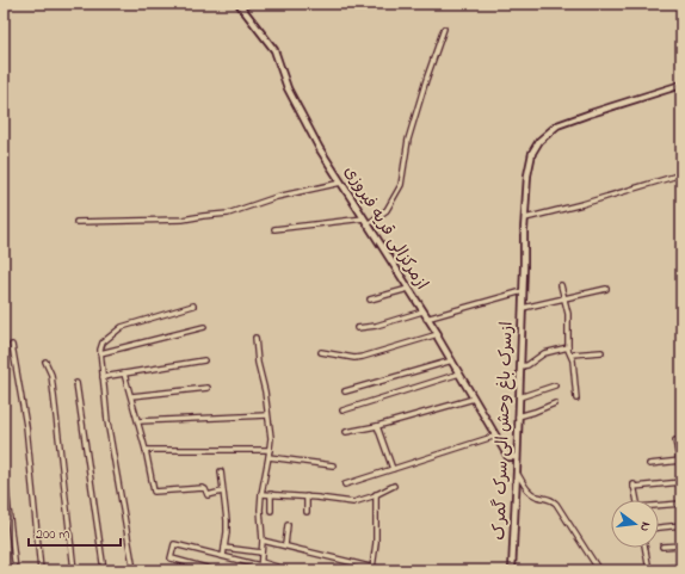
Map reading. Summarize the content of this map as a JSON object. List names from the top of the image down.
{
  "streets": {
    "main road": ["ازمرکزالی قریه فیروزی", "ازسرک باغ وحش الی سرک گمرک"]
  },
  "crossings": [
    ["ازمرکزالی قریه فیروزی", "ازسرک باغ وحش الی سرک گمرک"]
  ],
  "scale_bar": "200 m",
  "north": "right"
}
